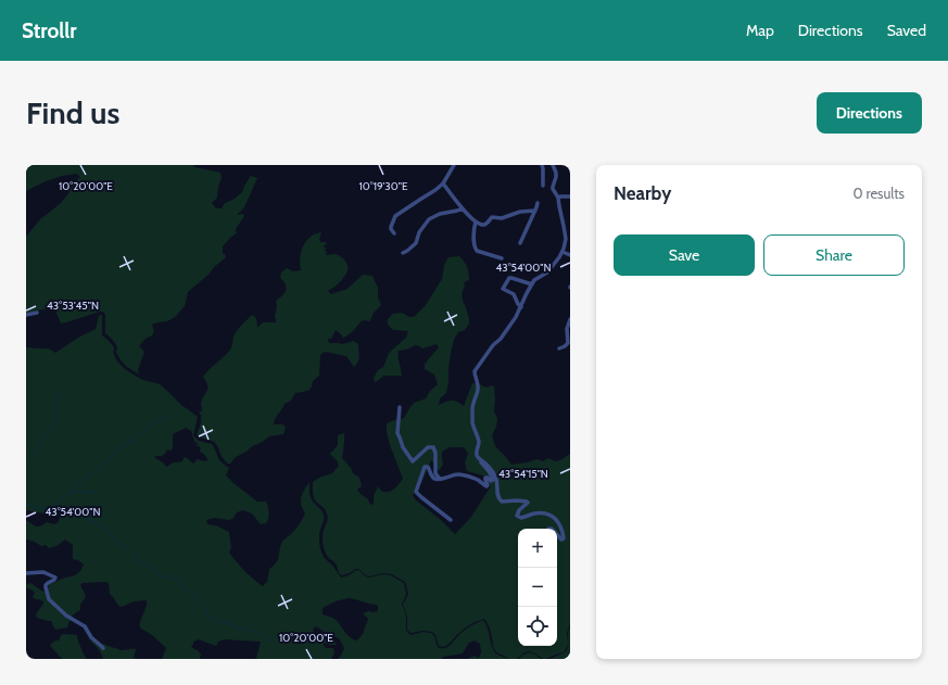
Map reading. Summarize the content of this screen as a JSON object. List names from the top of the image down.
{
  "page": {
    "header": "Strollr",
    "nav": ["Map", "Directions", "Saved"],
    "buttons": [
      "Directions",
      ["Save", "Share"]
    ],
    "title": "Find us",
    "heading": ["Nearby", "0 results"],
    "map_buttons": ["+", "−"]
  },
  "coordinates": [
    "10°20'00\"E",
    "10°19'30\"E",
    "43°54'00\"N",
    "43°53'45\"N",
    "43°54'15\"N"
  ]
}
